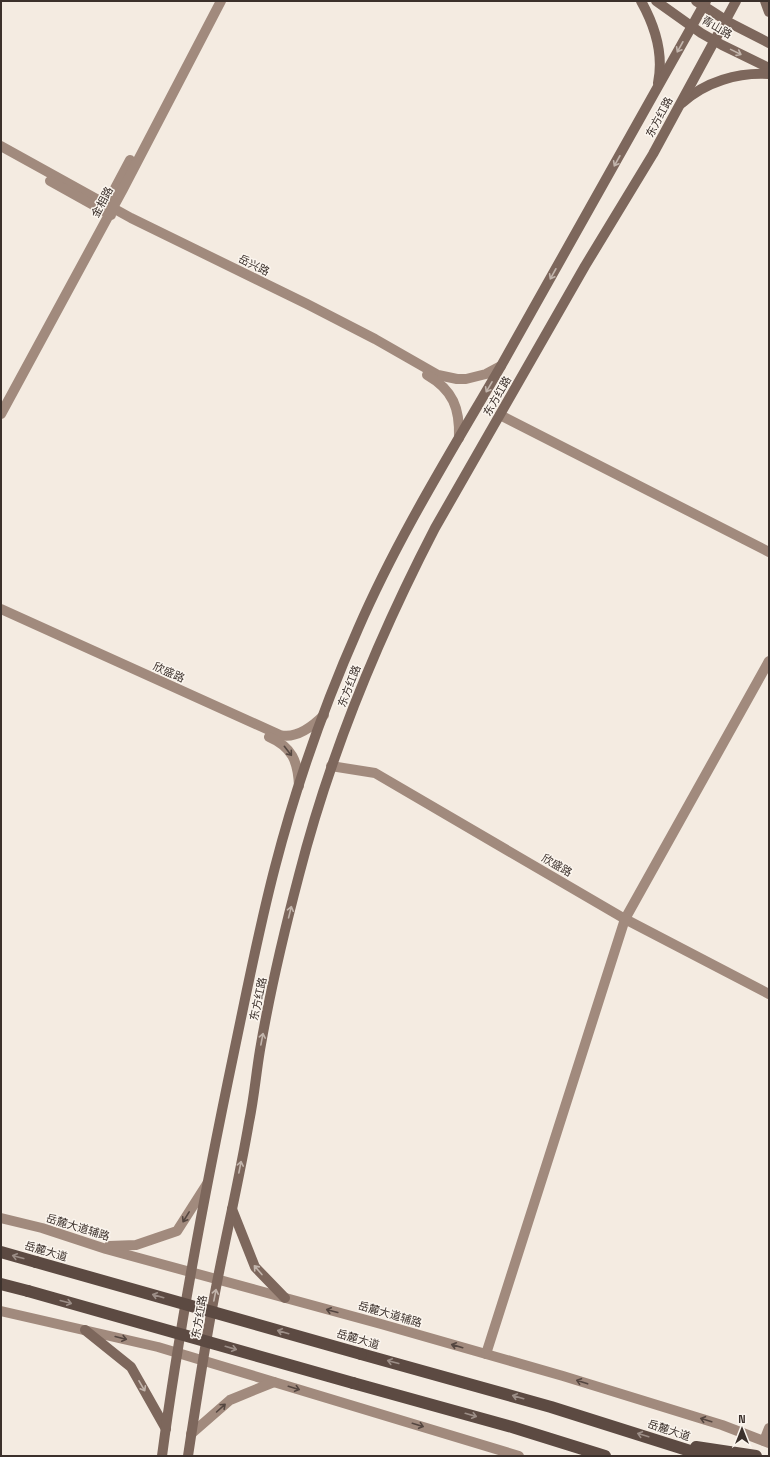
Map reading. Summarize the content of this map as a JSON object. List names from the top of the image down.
{
  "streets": {
    "highway": ["岳麓大道"],
    "main road": ["青山路", "东方红路"],
    "street": [
      "金相路",
      "岳兴路",
      "欣盛路",
      "岳麓大道辅路"
    ]
  },
  "crossings": [
    ["青山路", "东方红路"],
    ["东方红路", "岳兴路"],
    ["东方红路", "欣盛路"],
    ["东方红路", "岳麓大道辅路"],
    ["金相路", "岳兴路"]
  ],
  "north": "top"
}
